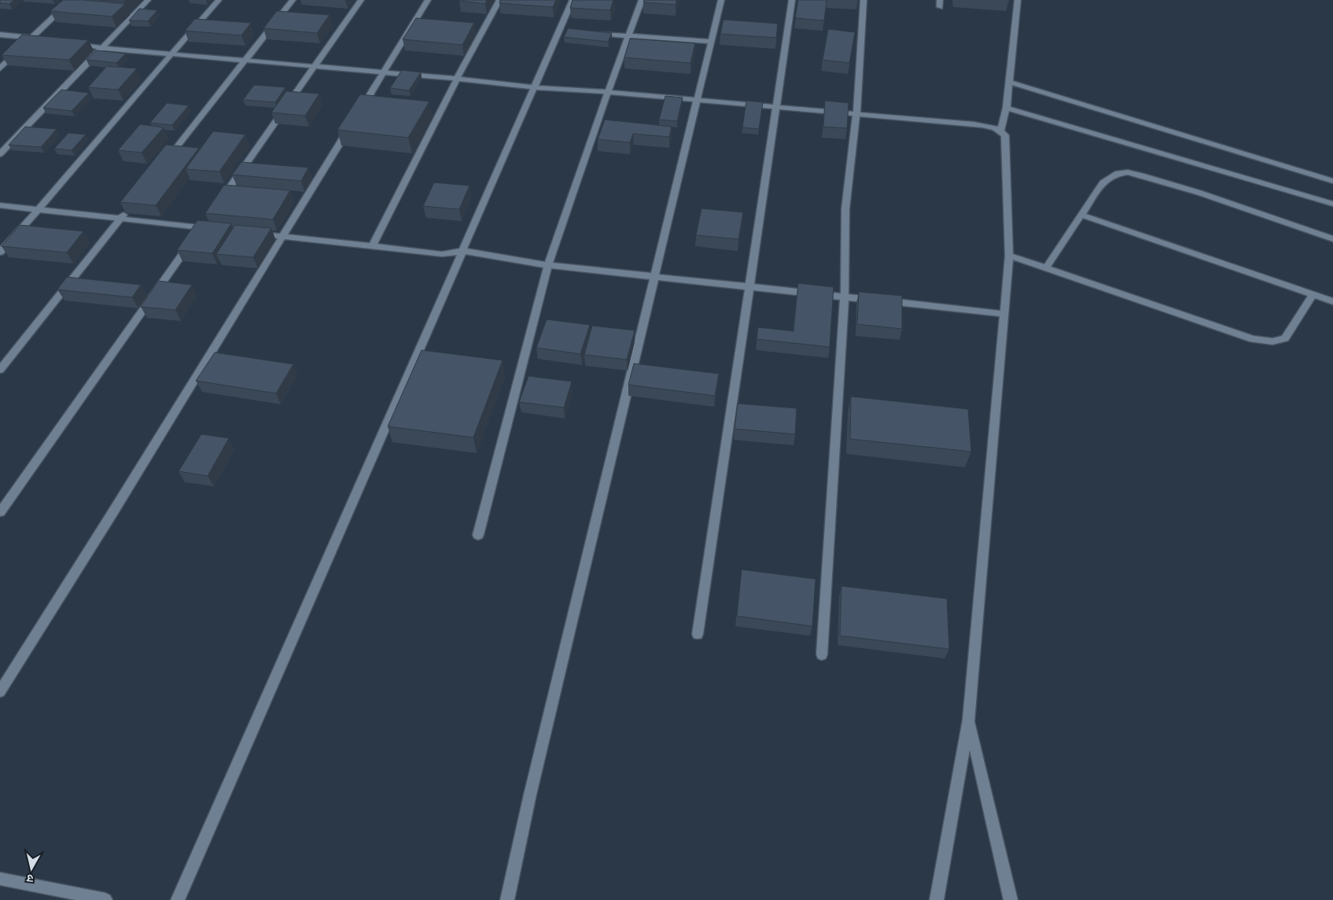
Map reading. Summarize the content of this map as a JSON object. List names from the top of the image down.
{
  "north": "bottom"
}
